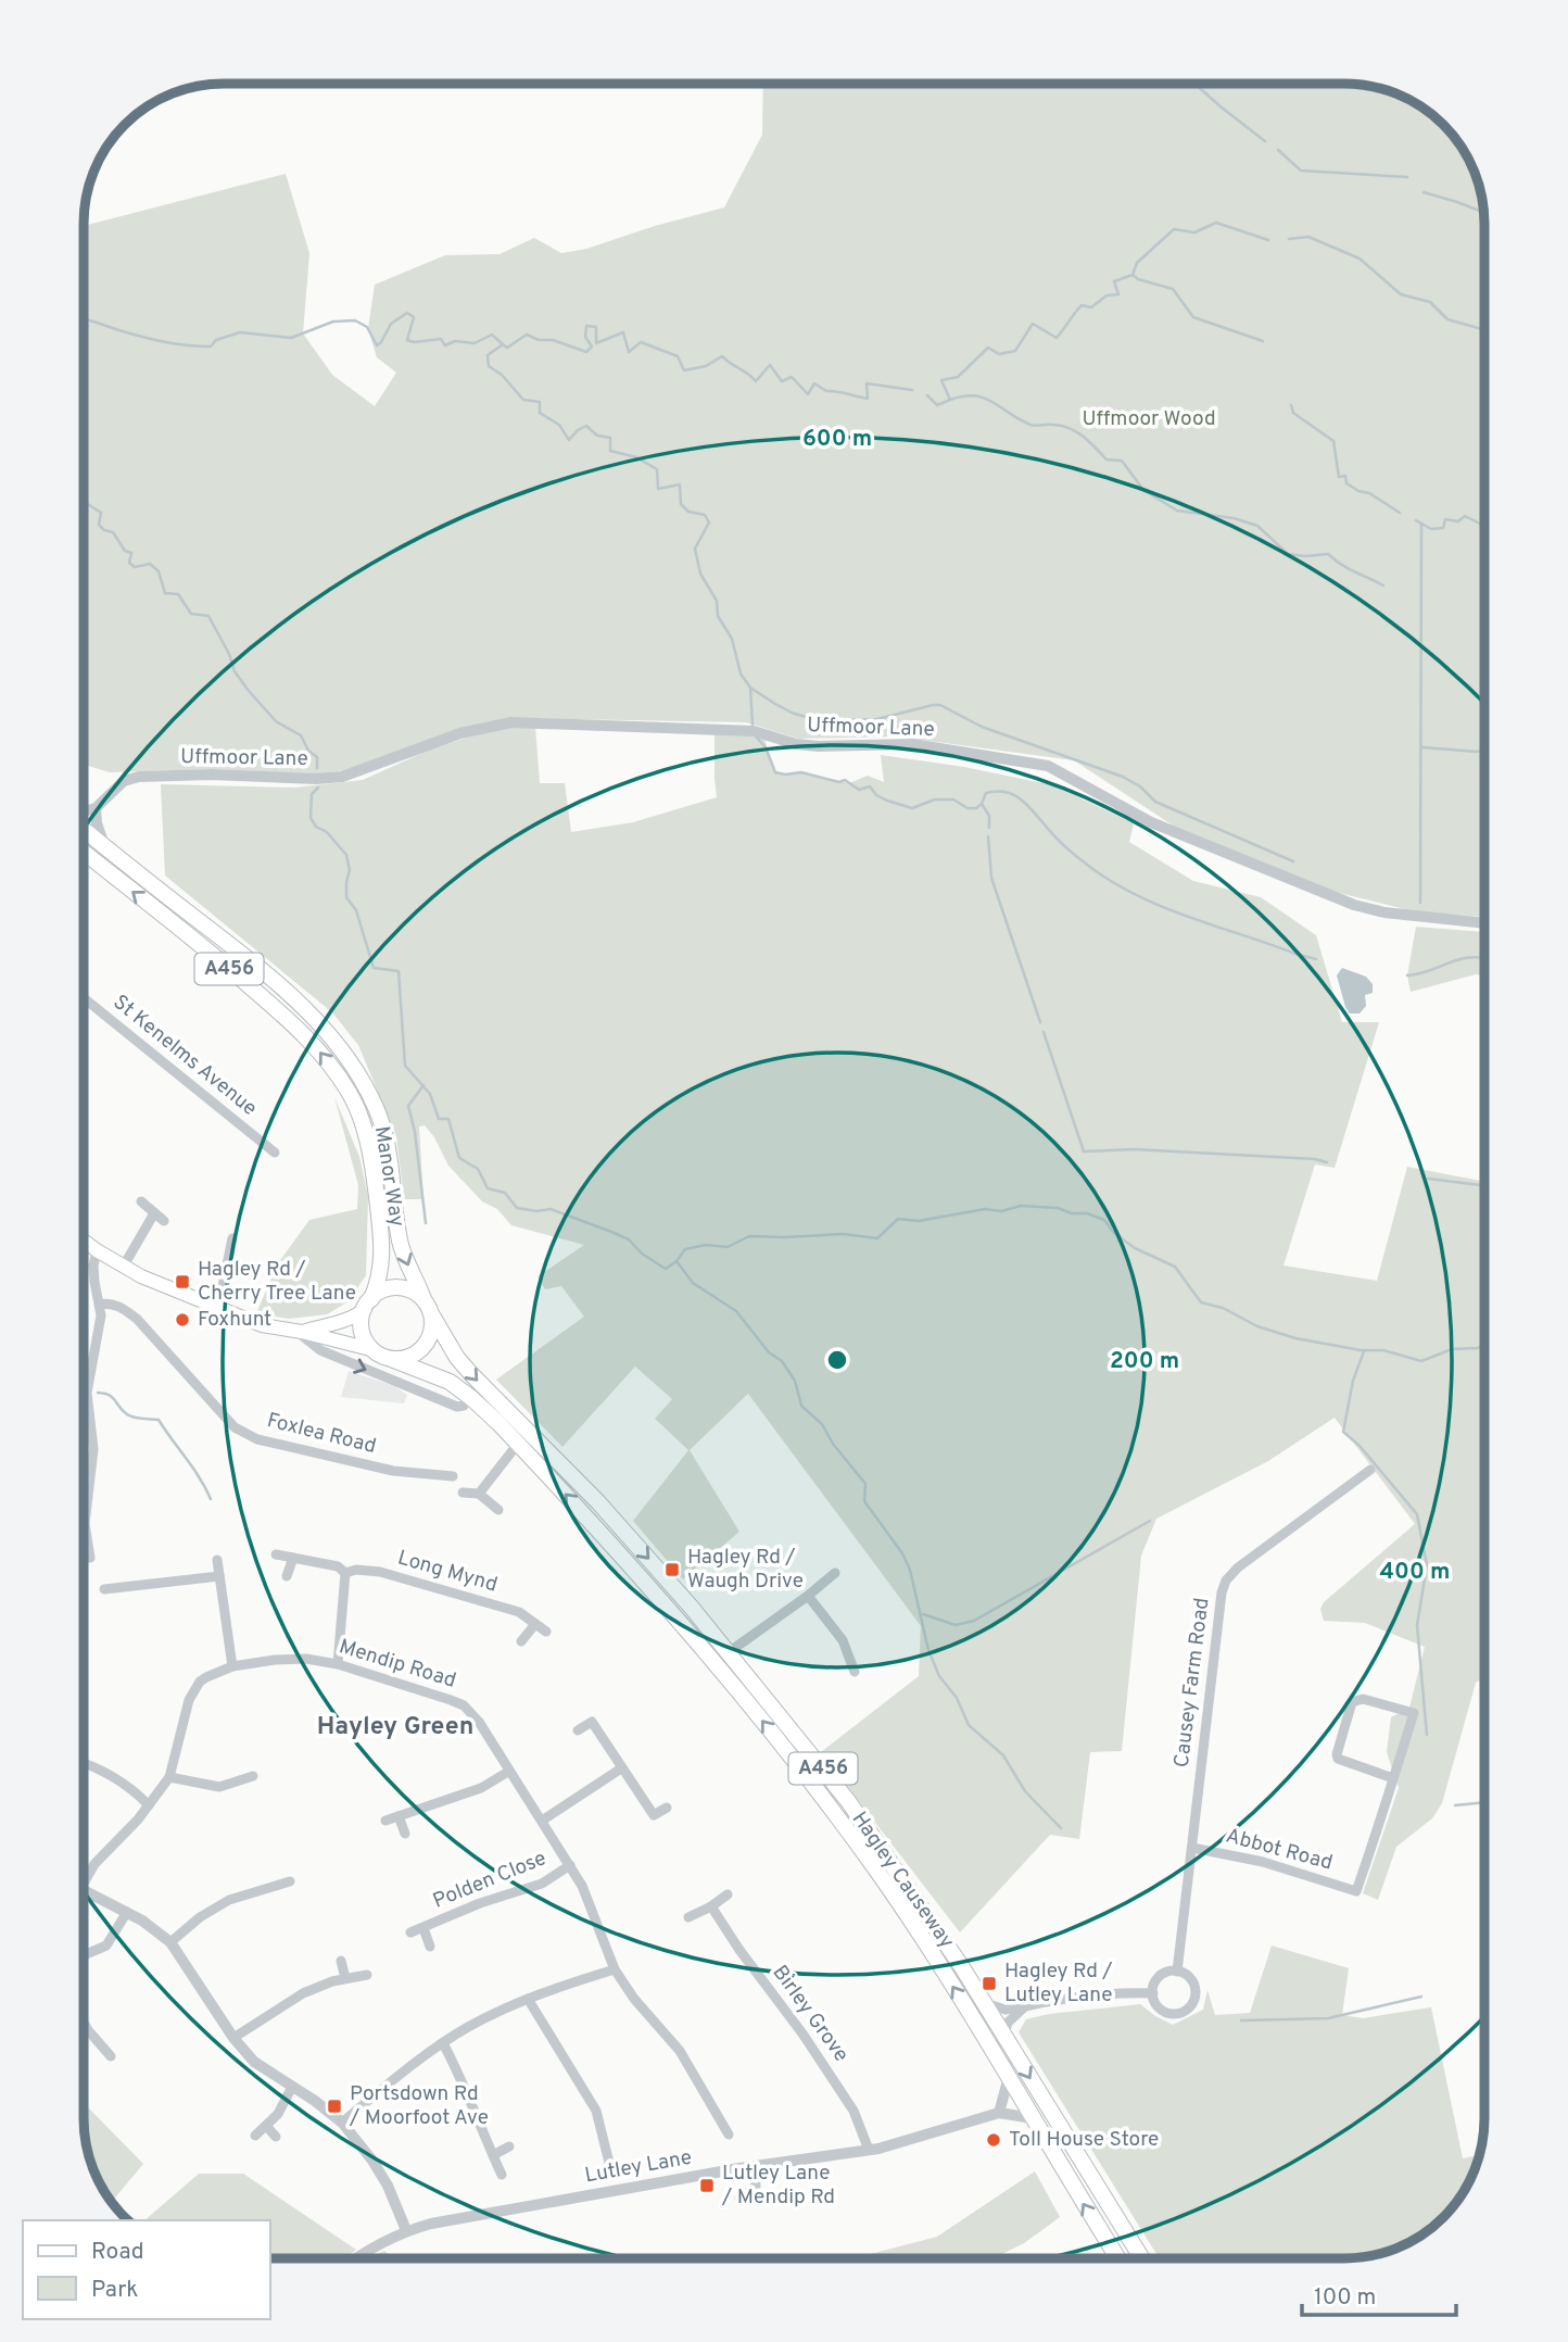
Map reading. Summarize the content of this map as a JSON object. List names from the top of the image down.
{
  "streets": {
    "highway": ["A456", "Manor Way", "Hagley Causeway"],
    "street": [
      "Uffmoor Lane",
      "St Kenelms Avenue",
      "Foxlea Road",
      "Long Mynd",
      "Mendip Road",
      "Causey Farm Road",
      "Abbot Road",
      "Polden Close",
      "Birley Grove",
      "Lutley Lane"
    ]
  },
  "crossings": [
    ["A456", "Manor Way"],
    ["A456", "Hagley Causeway"],
    ["Manor Way", "Hagley Causeway"],
    ["Mendip Road", "Polden Close"],
    ["Causey Farm Road", "Abbot Road"],
    ["Hagley Causeway", "Lutley Lane"],
    ["Birley Grove", "Lutley Lane"]
  ],
  "districts": ["Hayley Green"],
  "parks": ["Uffmoor Wood"],
  "places": {
    "transit": [
      "Hagley Rd / Cherry Tree Lane",
      "Hagley Rd / Waugh Drive",
      "Hagley Rd / Lutley Lane",
      "Portsdown Rd / Moorfoot Ave",
      "Lutley Lane / Mendip Rd"
    ],
    "other": ["Foxhunt", "Toll House Store"]
  },
  "legend": ["Road", "Park"],
  "scale_bar": "100 m",
  "rings": ["600 m", "200 m", "400 m"]
}
